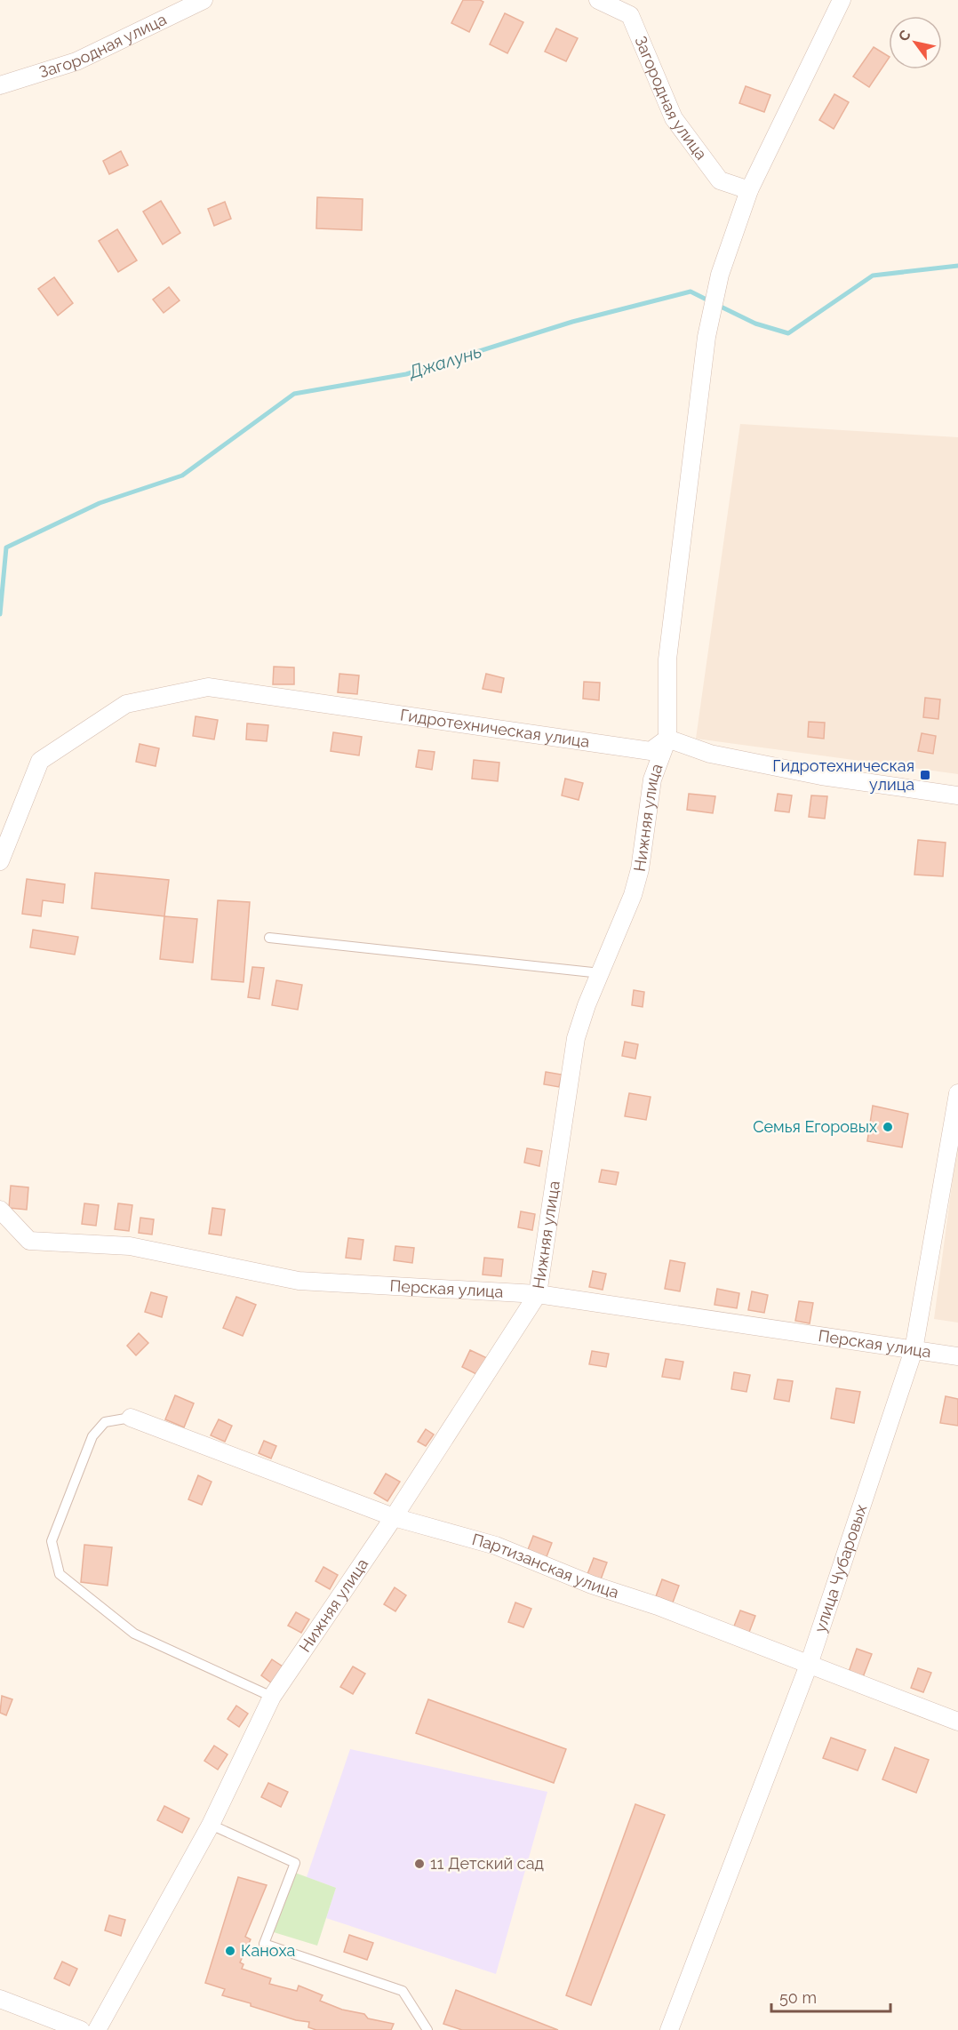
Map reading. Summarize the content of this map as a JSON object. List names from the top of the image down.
{
  "streets": {
    "street": [
      "Загородная улица",
      "Гидротехническая улица",
      "Нижняя улица",
      "Перская улица",
      "Партизанская улица",
      "улица Чубаровых"
    ]
  },
  "crossings": [
    ["Загородная улица", "Нижняя улица"],
    ["Гидротехническая улица", "Нижняя улица"],
    ["Нижняя улица", "Перская улица"],
    ["Нижняя улица", "Партизанская улица"],
    ["Перская улица", "улица Чубаровых"],
    ["Партизанская улица", "улица Чубаровых"]
  ],
  "water": ["Джалунь"],
  "places": {
    "transit": ["Гидротехническая улица"],
    "other": ["Семья Егоровых", "11 Детский сад", "Каноха"]
  },
  "scale_bar": "50 m",
  "north": "top left"
}
